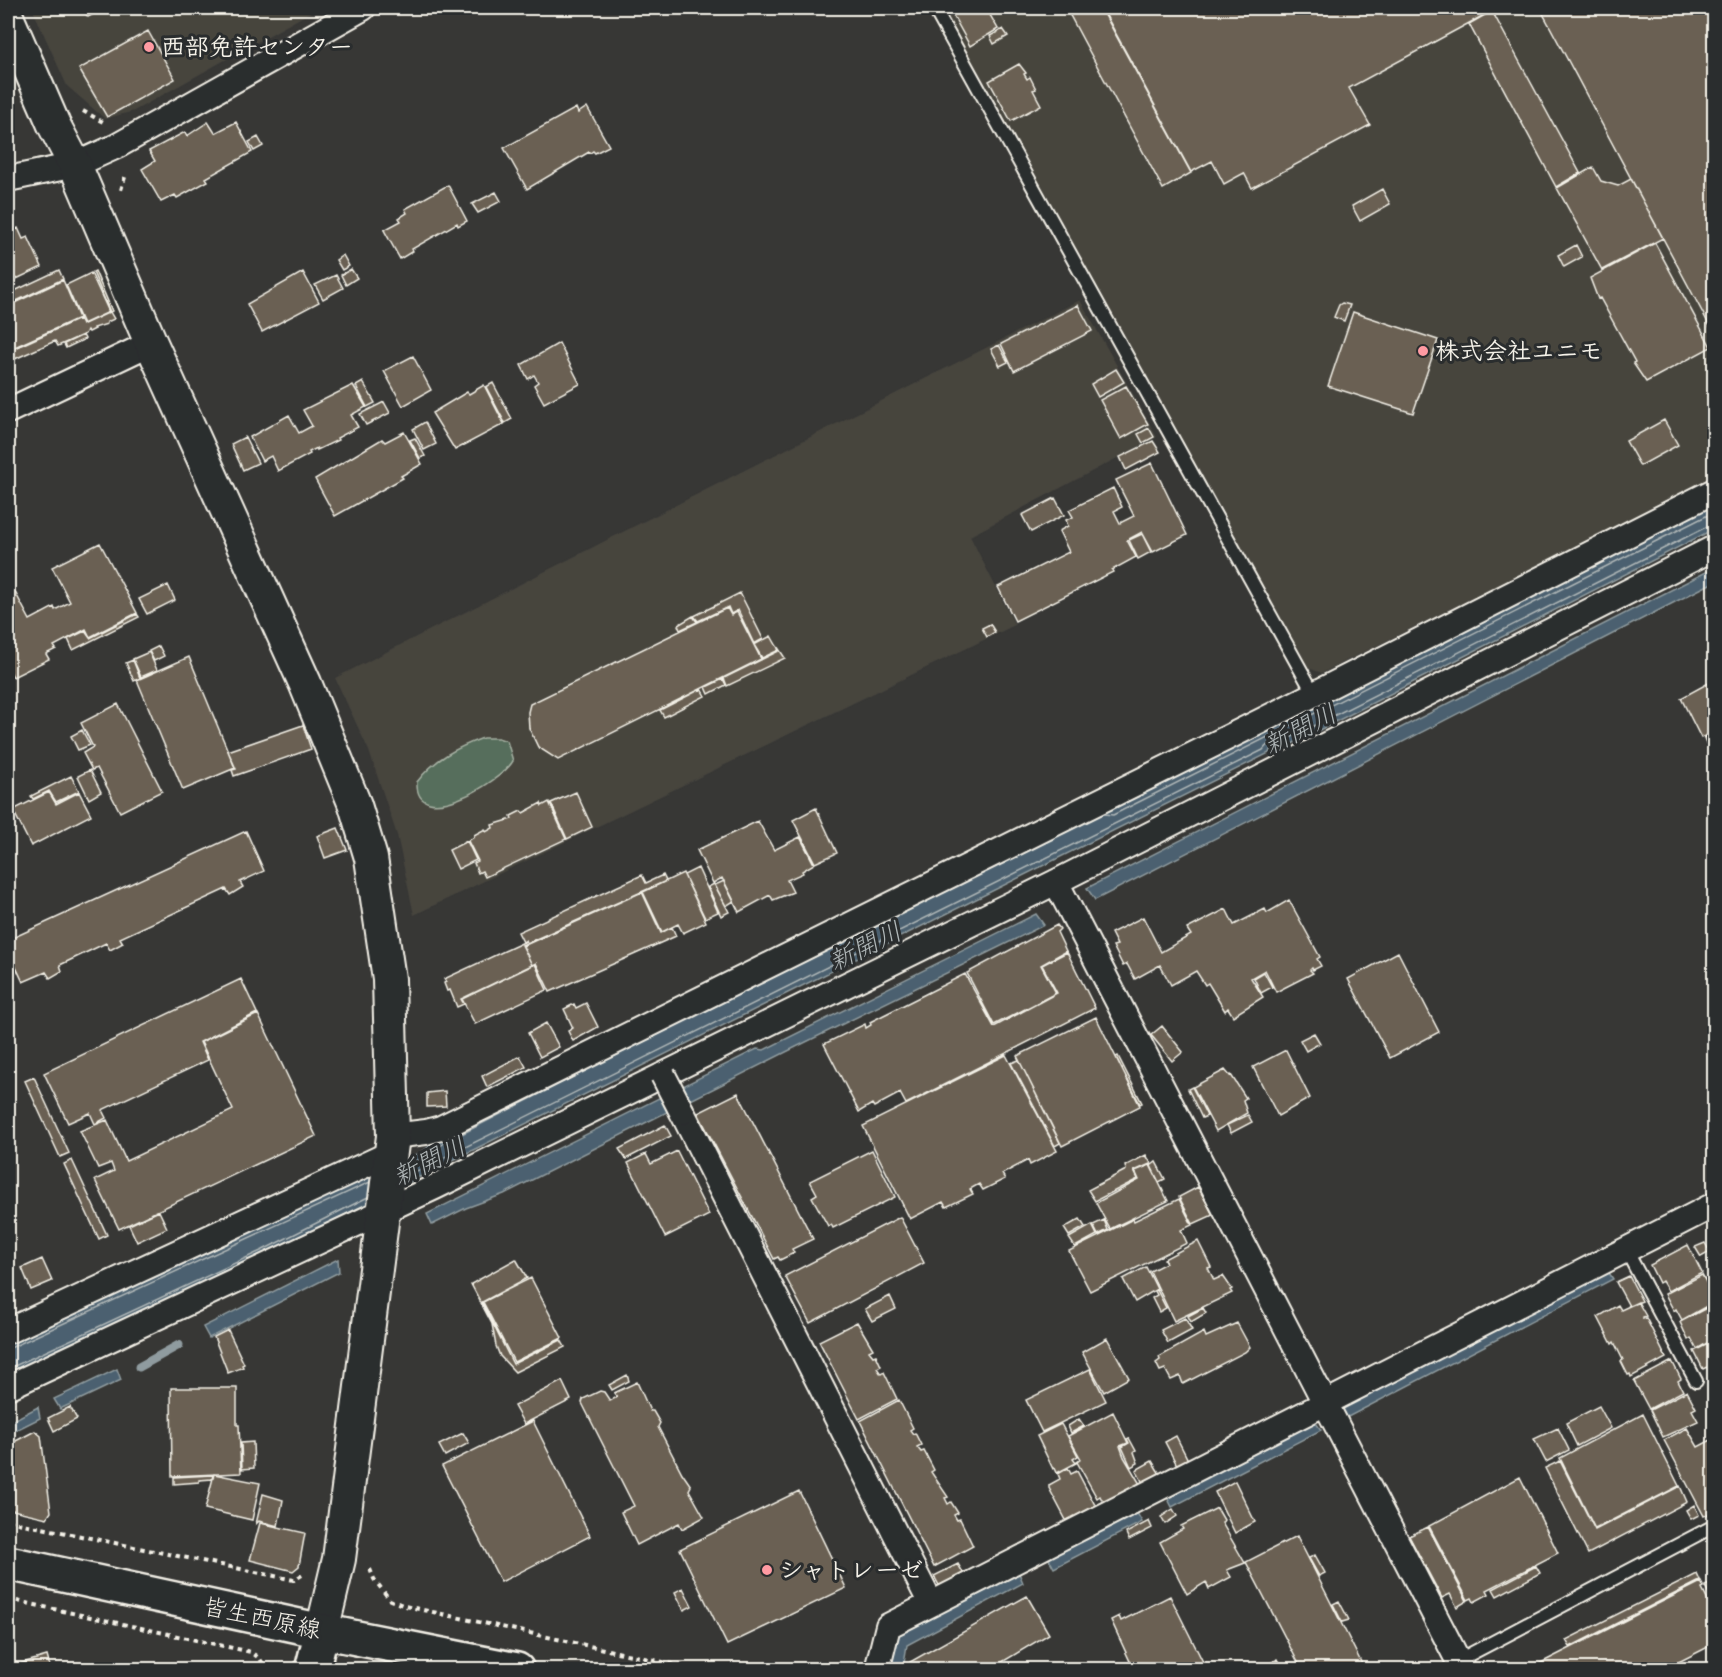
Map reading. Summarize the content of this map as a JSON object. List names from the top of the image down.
{
  "streets": {
    "main road": ["皆生西原線"]
  },
  "water": ["新開川"],
  "places": ["西部免許センター", "株式会社ユニモ", "シャトレーゼ"]
}
